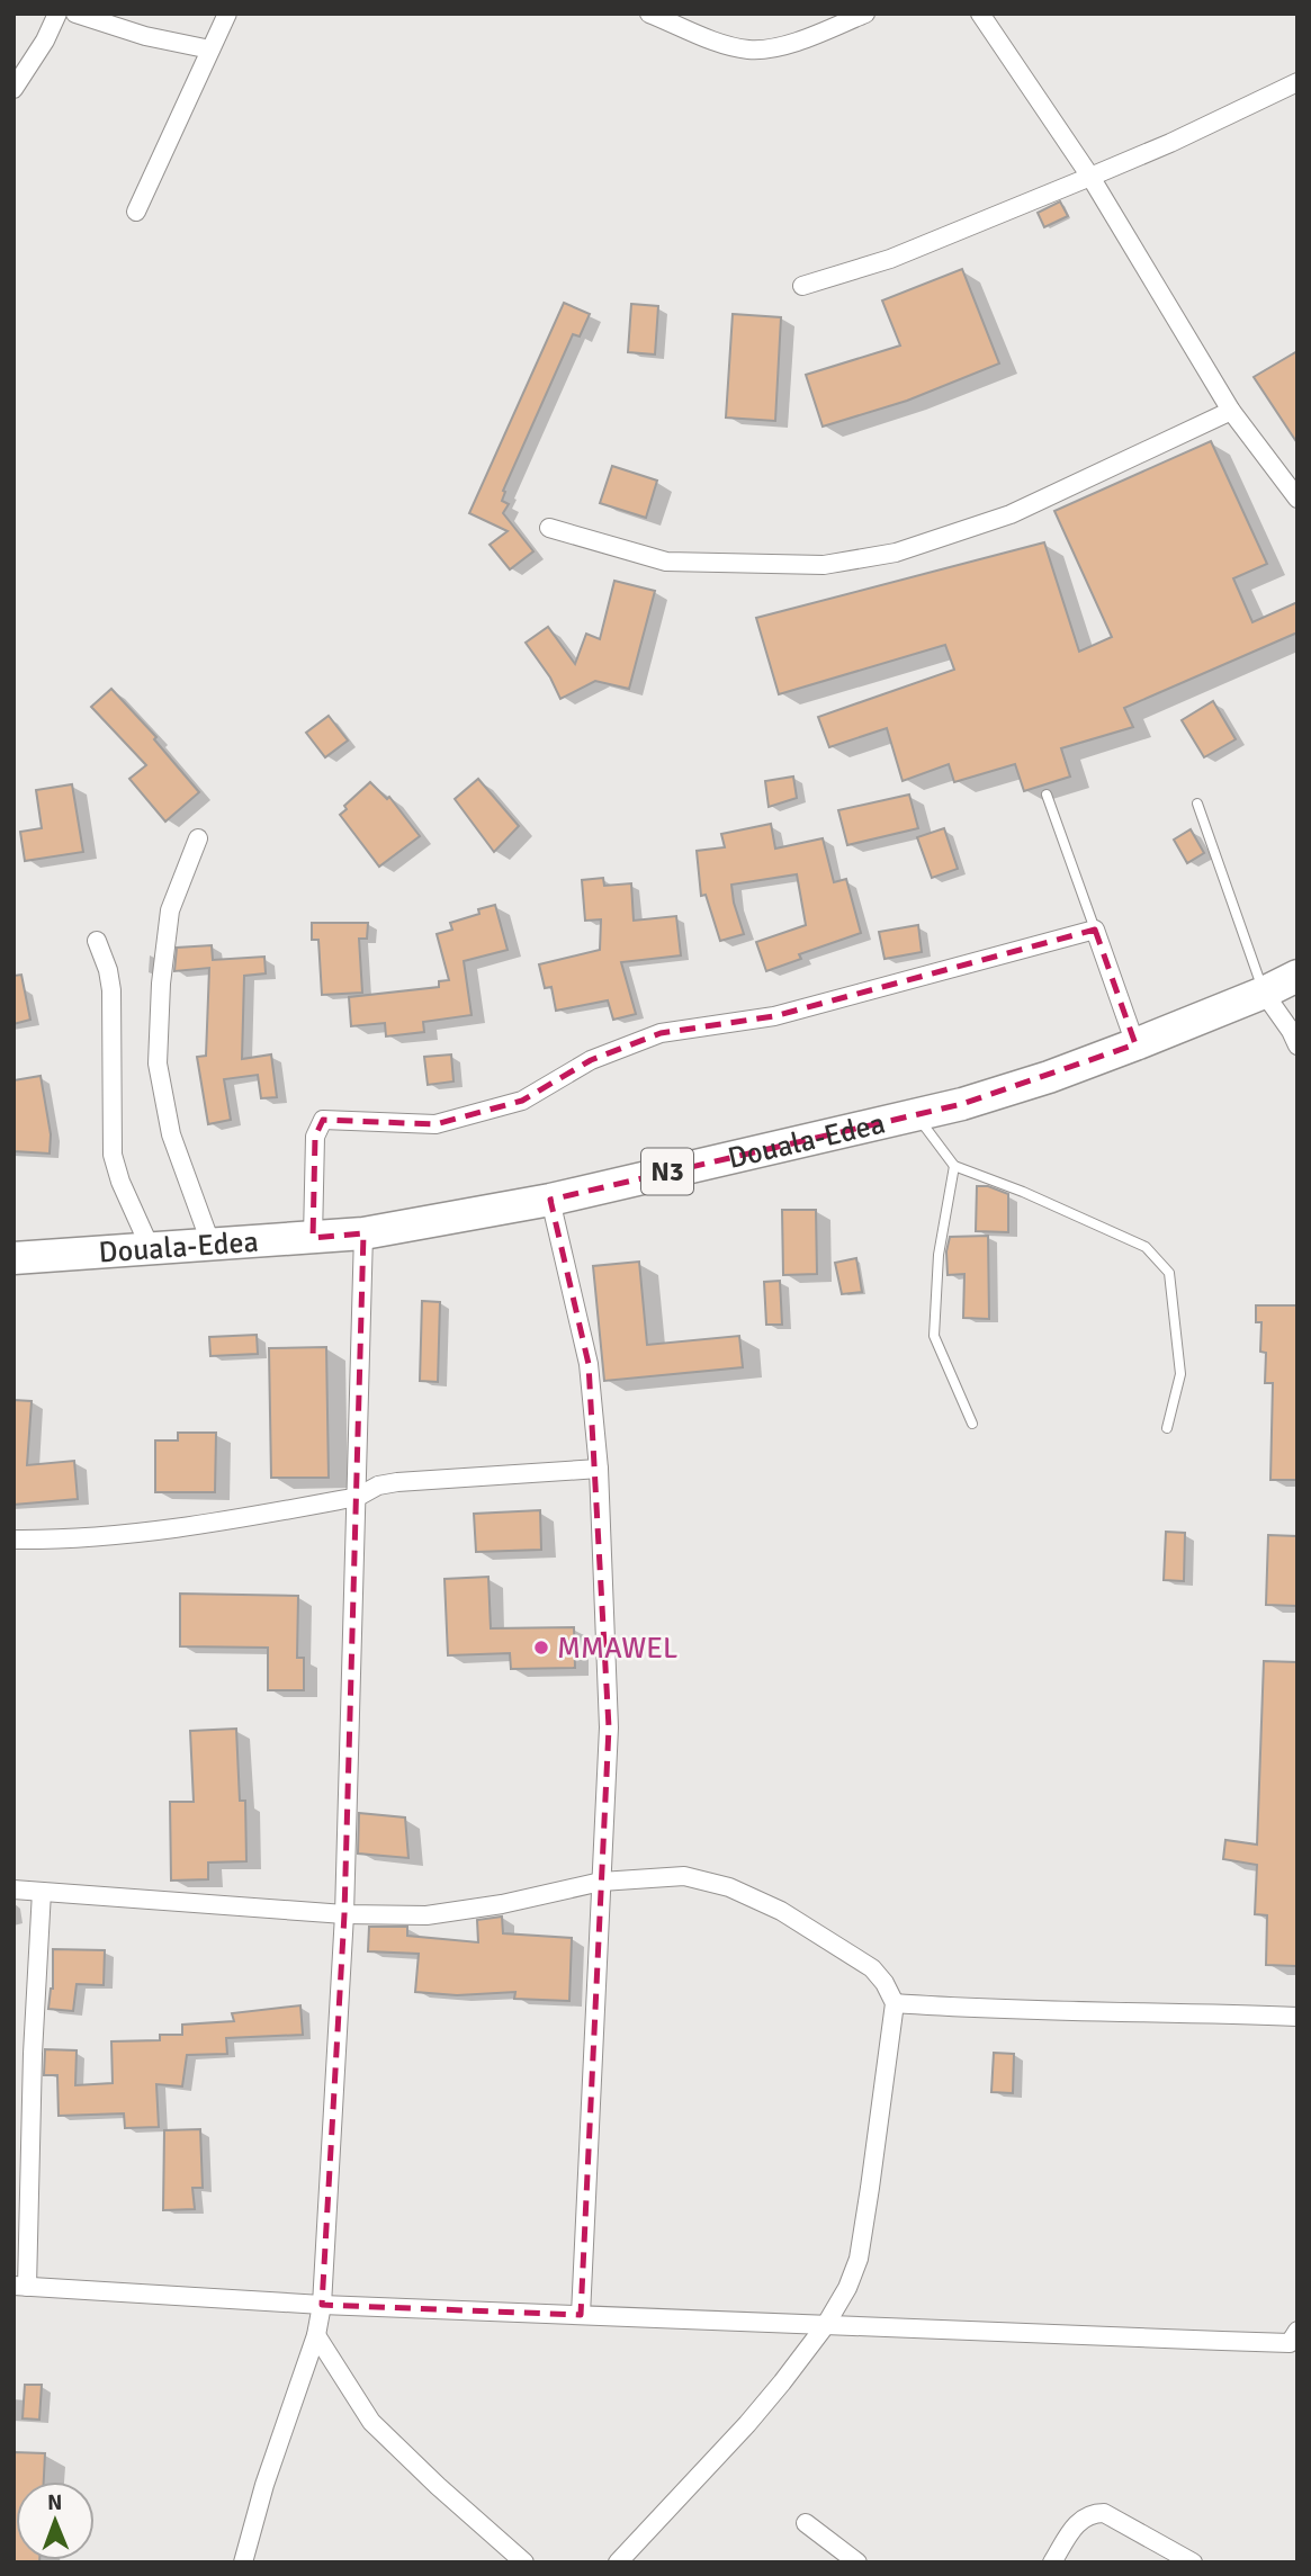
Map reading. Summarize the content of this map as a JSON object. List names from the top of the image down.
{
  "streets": {
    "highway": ["Douala-Edea", "N3"]
  },
  "places": ["MMAWEL"],
  "north": "top"
}
